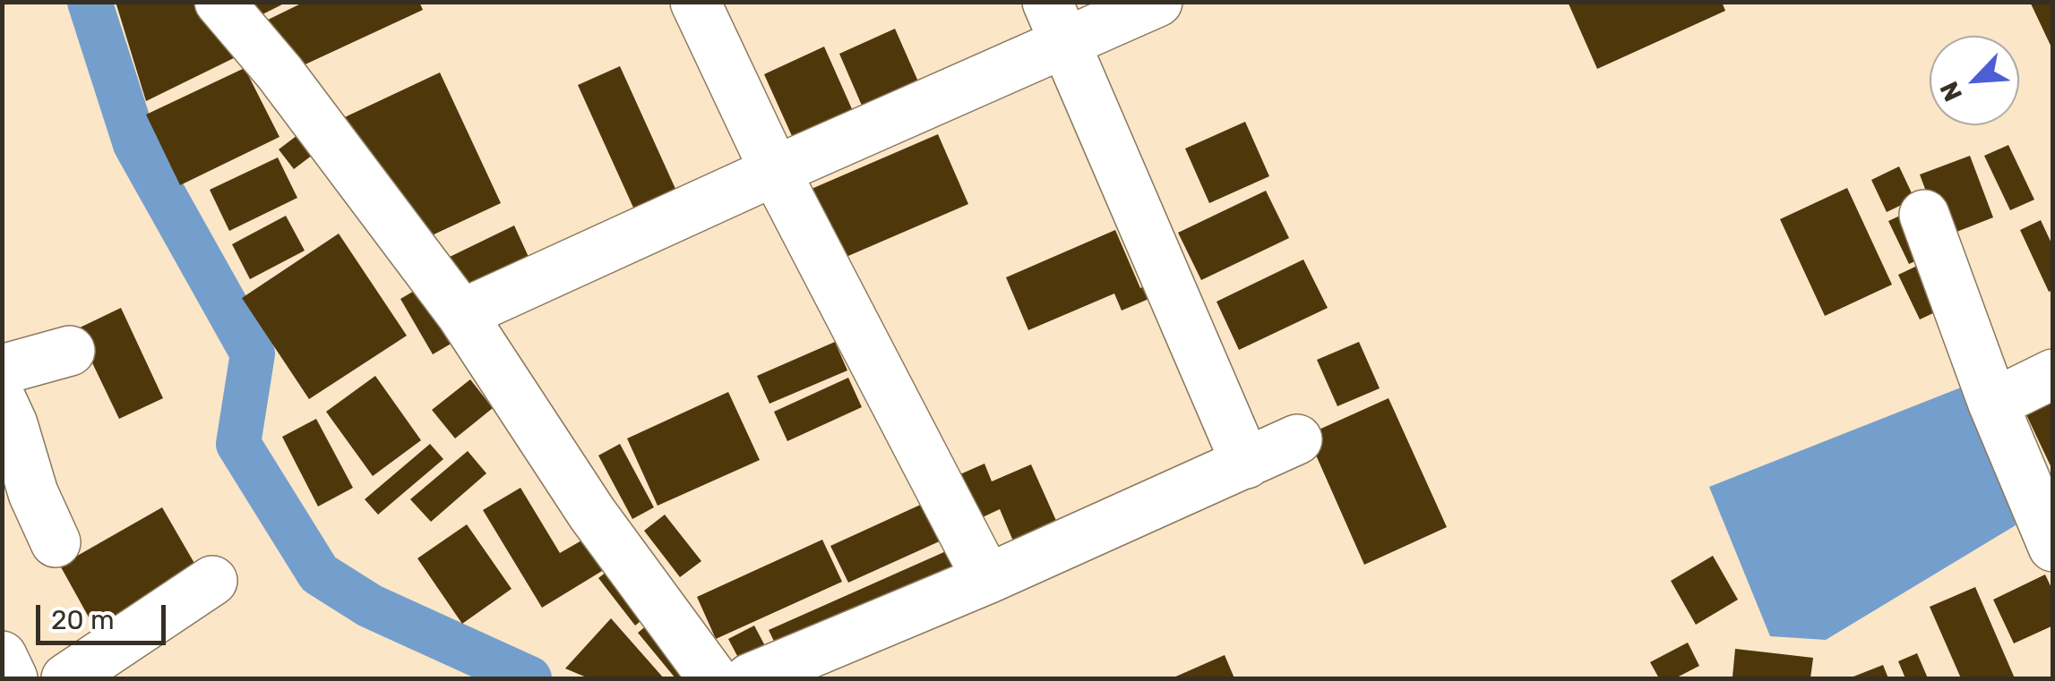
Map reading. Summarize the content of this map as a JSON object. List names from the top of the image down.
{
  "scale_bar": "20 m",
  "north": "bottom left"
}
